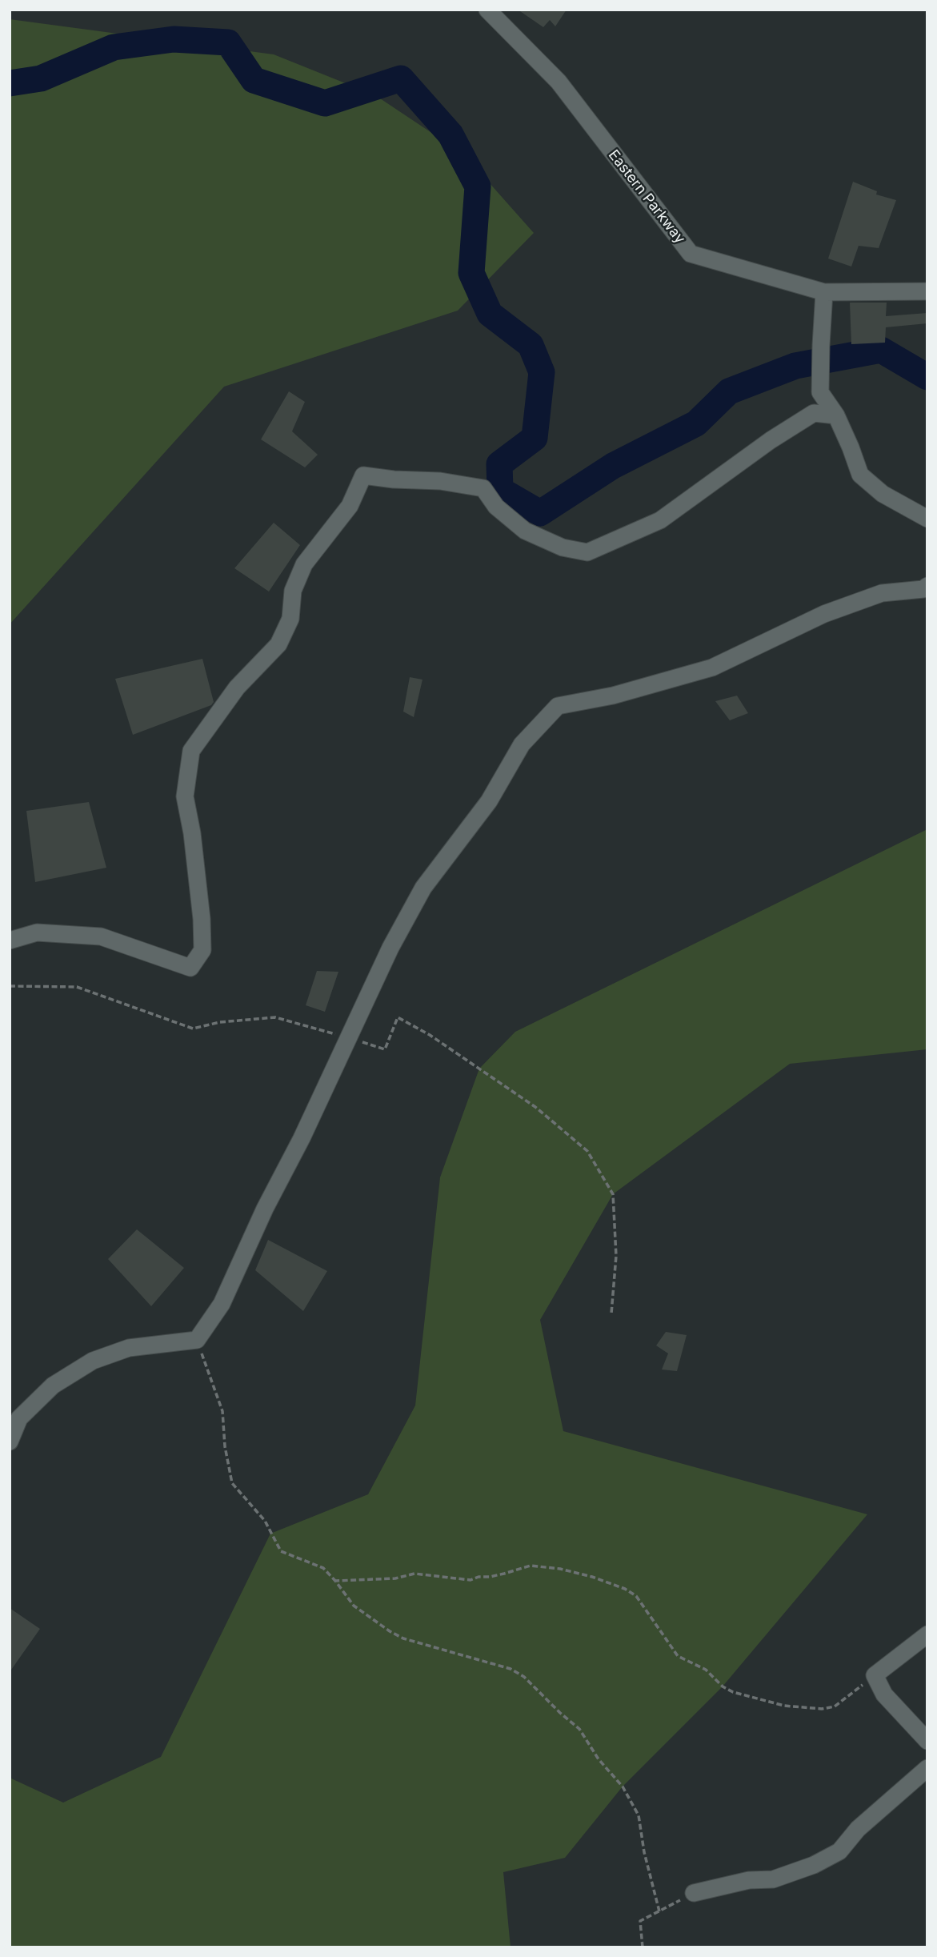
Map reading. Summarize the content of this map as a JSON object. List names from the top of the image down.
{
  "streets": {
    "street": ["Eastern Parkway"]
  }
}
